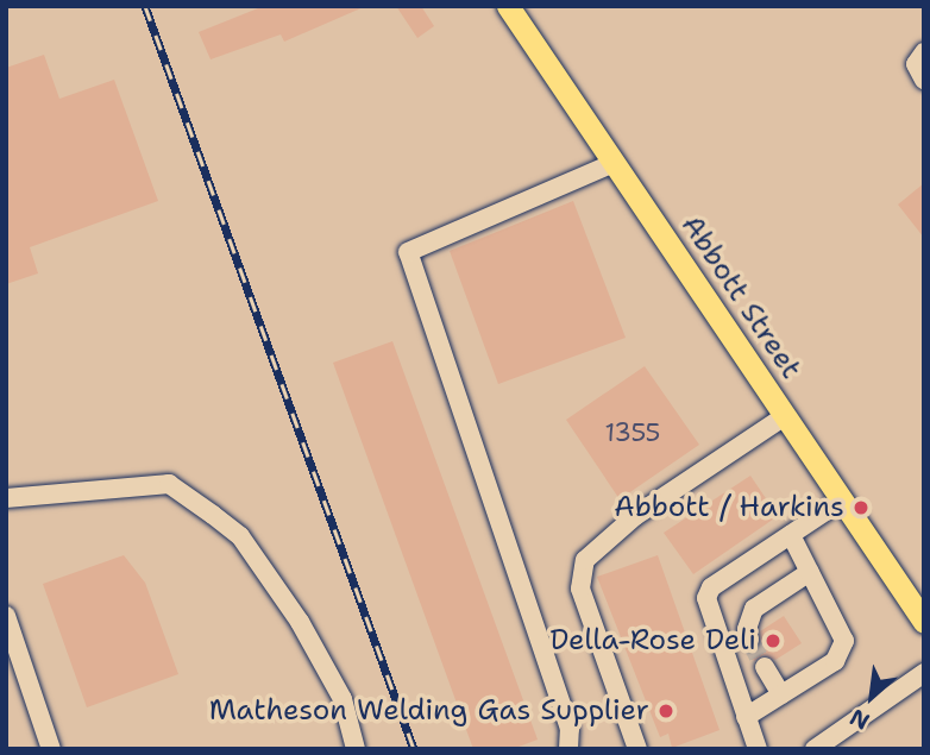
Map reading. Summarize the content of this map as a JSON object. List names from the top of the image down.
{
  "streets": {
    "main road": ["Abbott Street"]
  },
  "places": ["Abbott / Harkins", "Della-Rose Deli", "Matheson Welding Gas Supplier"],
  "house_numbers": ["1355"],
  "north": "bottom left"
}
